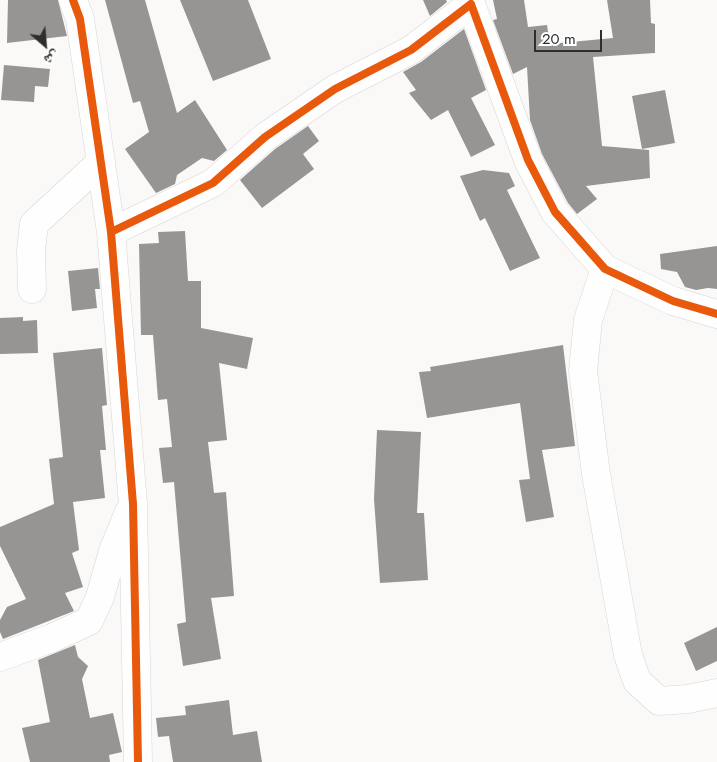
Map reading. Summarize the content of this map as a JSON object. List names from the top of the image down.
{
  "scale_bar": "20 m",
  "north": "bottom right"
}
